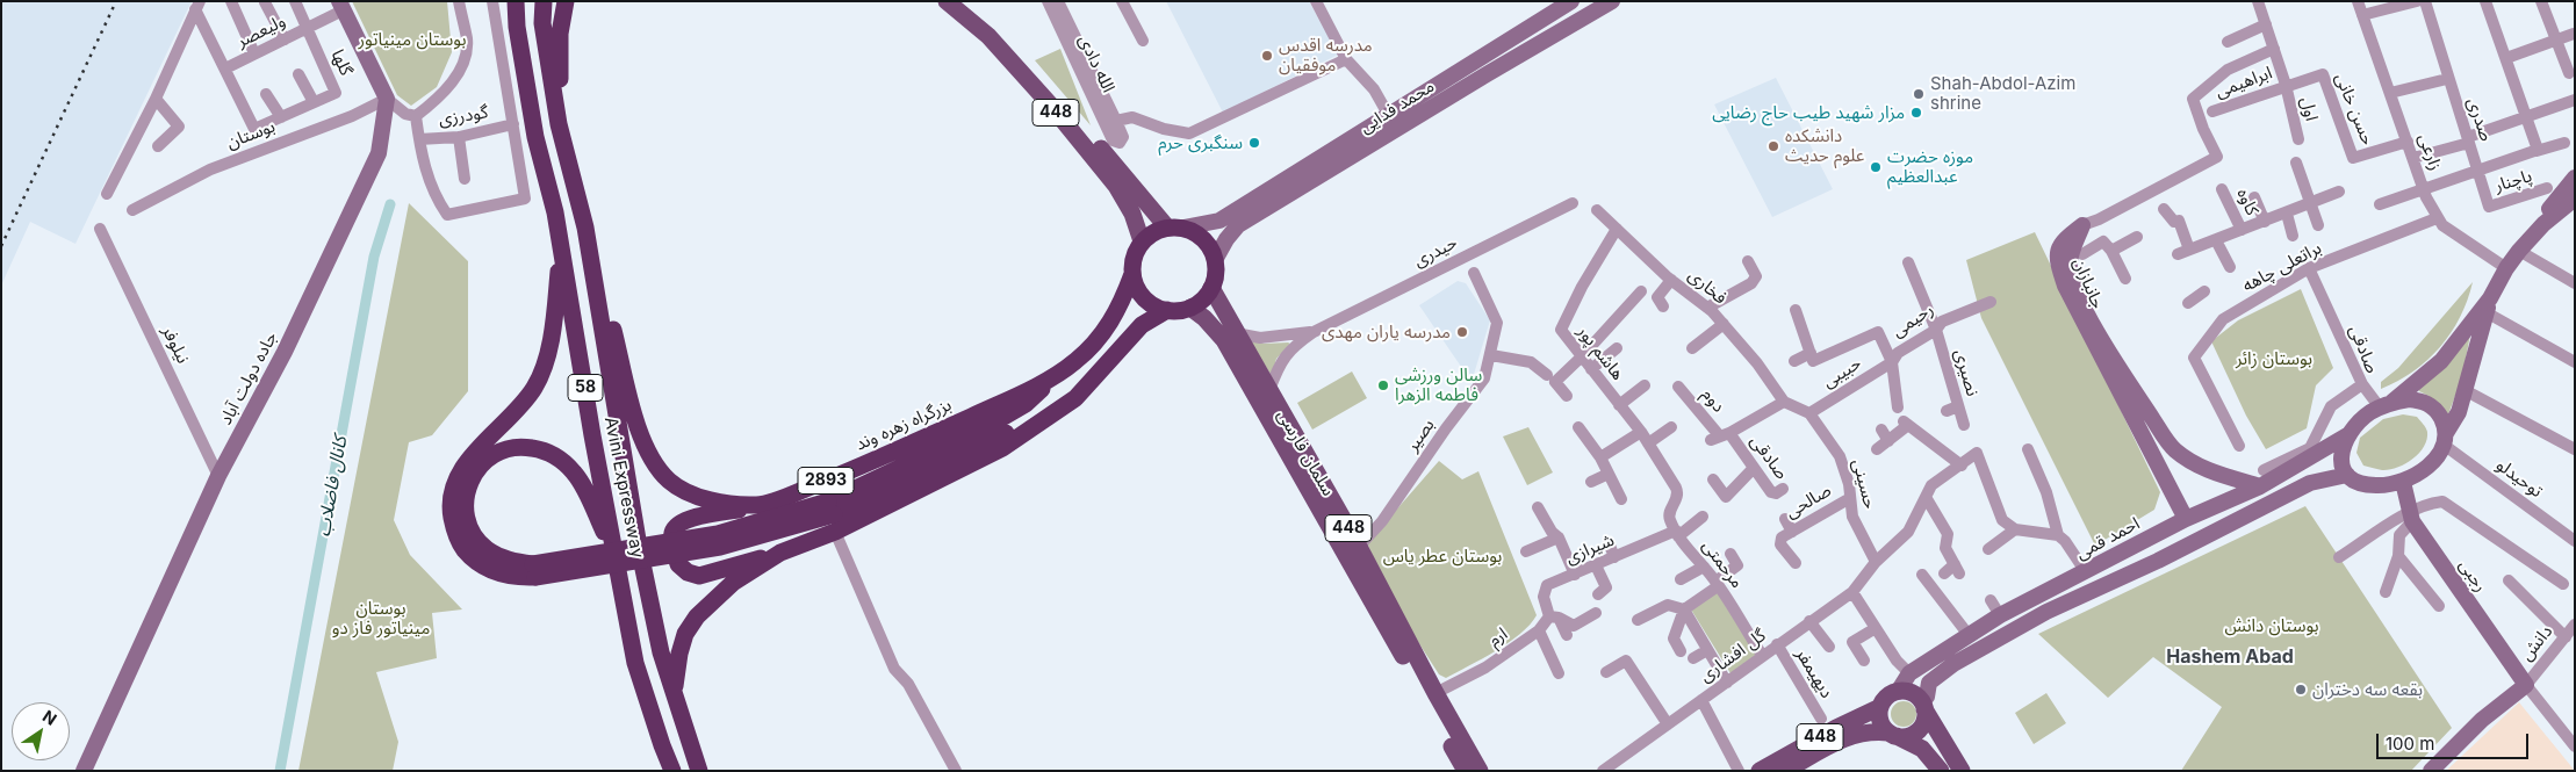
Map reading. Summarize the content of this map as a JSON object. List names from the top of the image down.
{
  "streets": {
    "highway": [
      "58",
      "بزرگراه زهره وند",
      "2893",
      "Avini Expressway"
    ],
    "main road": ["448", "سلمان فارسی"],
    "street": [
      "ولیعصر",
      "گلها",
      "الله دادی",
      "ابراهیمی",
      "محمد فدایی",
      "اول",
      "حسن خانی",
      "گودرزی",
      "صدری",
      "بوستان",
      "زارعی",
      "پاچنار",
      "کاوه",
      "حیدری",
      "براتعلی چاهه",
      "جانبازان",
      "فخاری",
      "رحیمی",
      "نیلوفر",
      "صادقی",
      "هاشم پور",
      "حبیبی",
      "نصیری",
      "جاده دولت آباد",
      "دوم",
      "بصیر",
      "توحیدلو",
      "حسینی",
      "صالحی",
      "احمد قمی",
      "شیرازی",
      "مرحمتی",
      "رجبی",
      "ارم",
      "دانش",
      "گل افشاری",
      "دیهیمفر"
    ]
  },
  "crossings": [
    ["ولیعصر", "گلها"],
    ["ابراهیمی", "اول"],
    ["ابراهیمی", "حسن خانی"],
    ["محمد فدایی", "448"],
    ["محمد فدایی", "بزرگراه زهره وند"],
    ["محمد فدایی", "سلمان فارسی"],
    ["اول", "حسن خانی"],
    ["حسن خانی", "زارعی"],
    ["448", "بزرگراه زهره وند"],
    ["448", "سلمان فارسی"],
    ["448", "احمد قمی"],
    ["صدری", "پاچنار"],
    ["بوستان", "جاده دولت آباد"],
    ["زارعی", "براتعلی چاهه"],
    ["براتعلی چاهه", "صادقی"],
    ["جانبازان", "احمد قمی"],
    ["فخاری", "هاشم پور"],
    ["رحیمی", "حبیبی"],
    ["رحیمی", "نصیری"],
    ["نیلوفر", "جاده دولت آباد"],
    ["صادقی", "دوم"],
    ["هاشم پور", "شیرازی"],
    ["هاشم پور", "مرحمتی"],
    ["حبیبی", "حسینی"],
    ["بزرگراه زهره وند", "سلمان فارسی"],
    ["بزرگراه زهره وند", "Avini Expressway"],
    ["بصیر", "سلمان فارسی"],
    ["سلمان فارسی", "ارم"],
    ["توحیدلو", "احمد قمی"],
    ["توحیدلو", "رجبی"],
    ["حسینی", "صالحی"],
    ["حسینی", "گل افشاری"],
    ["احمد قمی", "رجبی"],
    ["شیرازی", "مرحمتی"],
    ["شیرازی", "ارم"],
    ["مرحمتی", "گل افشاری"],
    ["رجبی", "دانش"],
    ["گل افشاری", "دیهیمفر"]
  ],
  "districts": ["Hashem Abad"],
  "water": ["کانال فاضلاب"],
  "parks": [
    "بوستان مینیاتور",
    "بوستان زائر",
    "بوستان عطر یاس",
    "بوستان مینیاتور فاز دو",
    "بوستان دانش"
  ],
  "places": [
    "مدرسه اقدس موفقیان",
    "Shah-Abdol-Azim shrine",
    "مزار شهید طیب حاج رضایی",
    "سنگبری حرم",
    "دانشکده علوم حدیث",
    "موزه حضرت عبدالعظیم",
    "مدرسه یاران مهدی",
    "سالن ورزشی فاطمه الزهرا",
    "بقعه سه دختران"
  ],
  "scale_bar": "100 m",
  "north": "top right"
}
